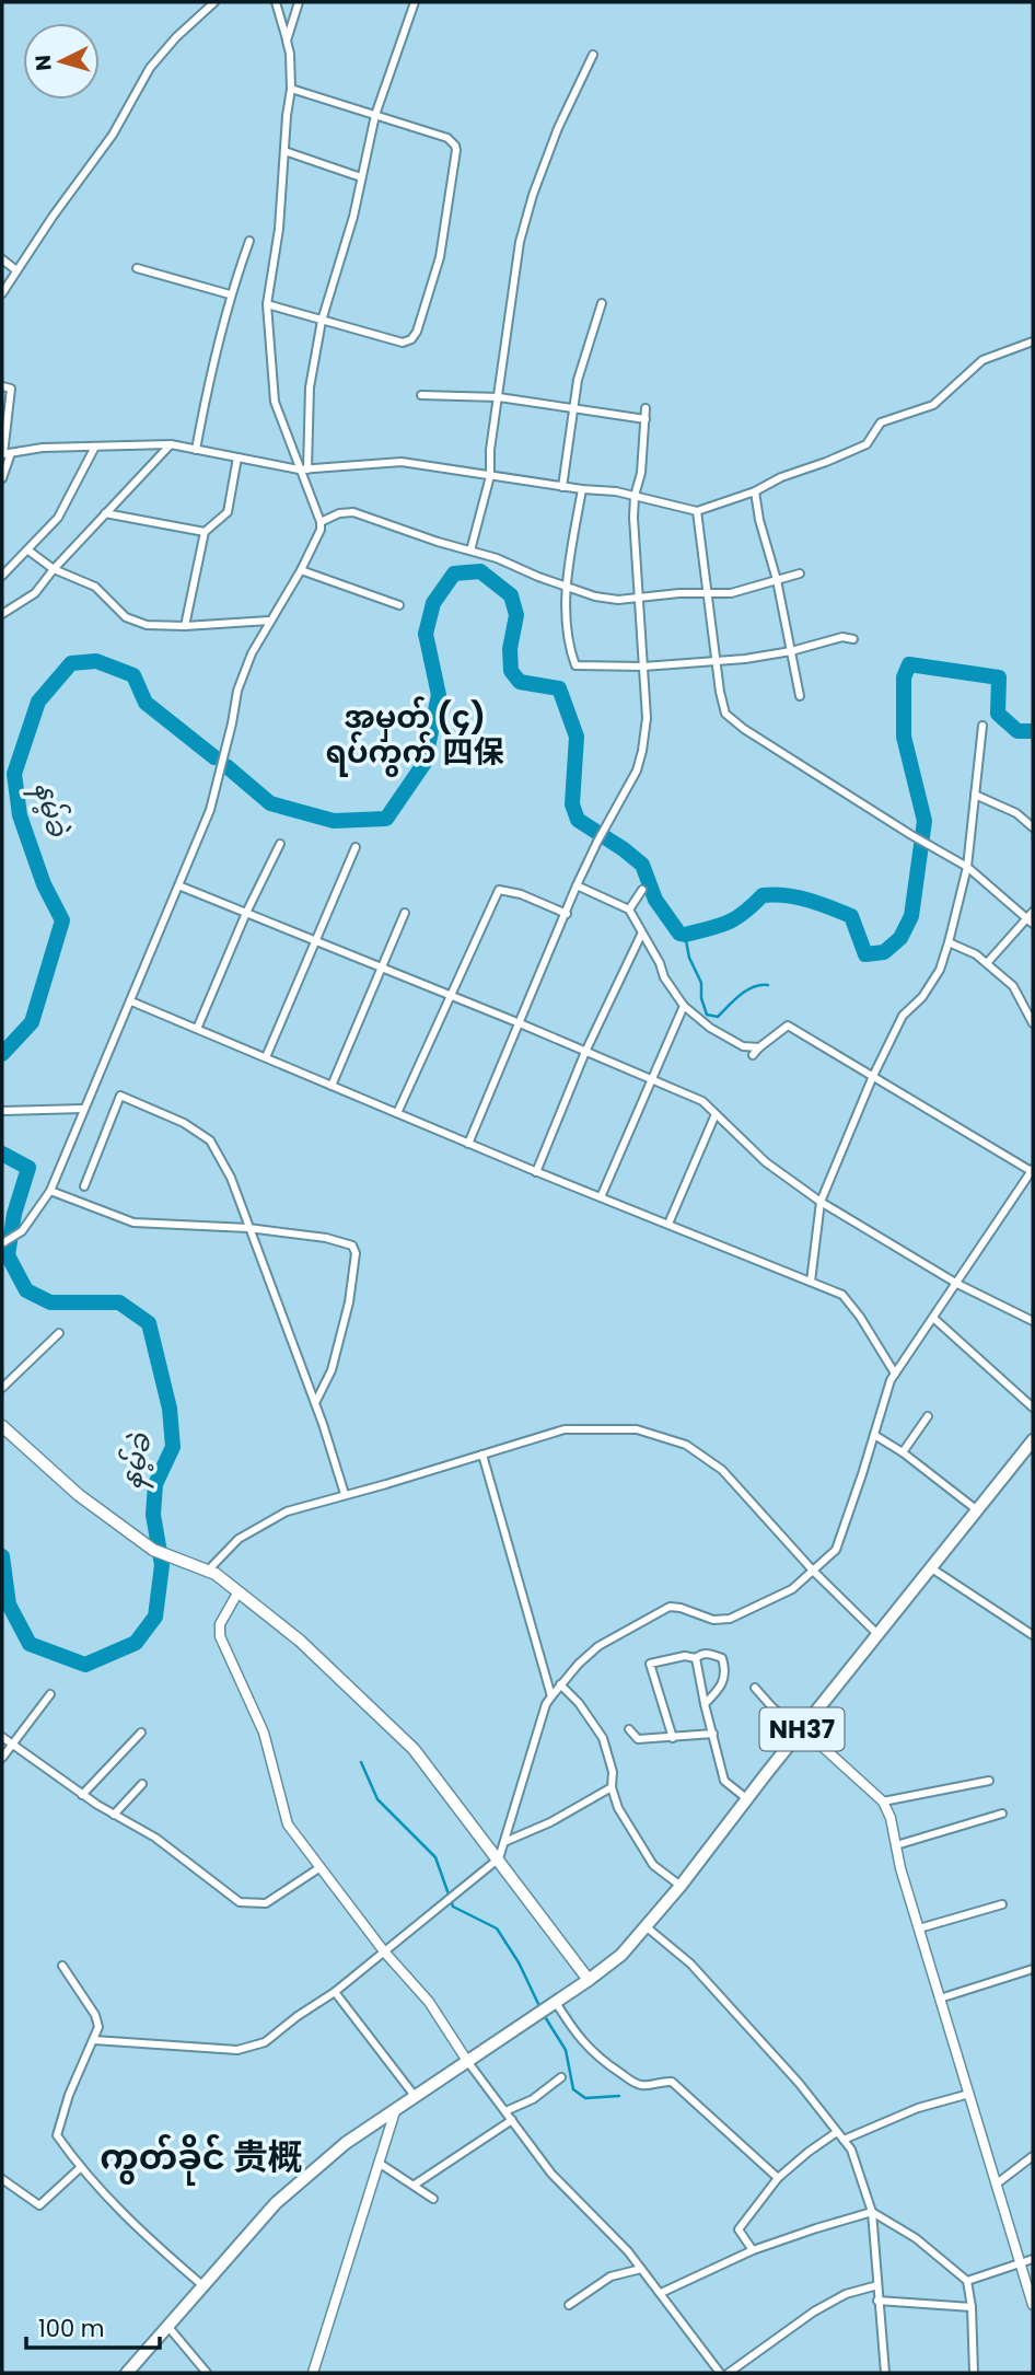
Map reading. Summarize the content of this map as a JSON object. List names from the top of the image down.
{
  "streets": {
    "highway": ["NH37"]
  },
  "districts": ["အမှတ် (၄) ရပ်ကွက် 四保", "ကွတ်ခိုင် 贵概"],
  "water": ["နမ့်ခဲ"],
  "scale_bar": "100 m",
  "north": "left"
}
